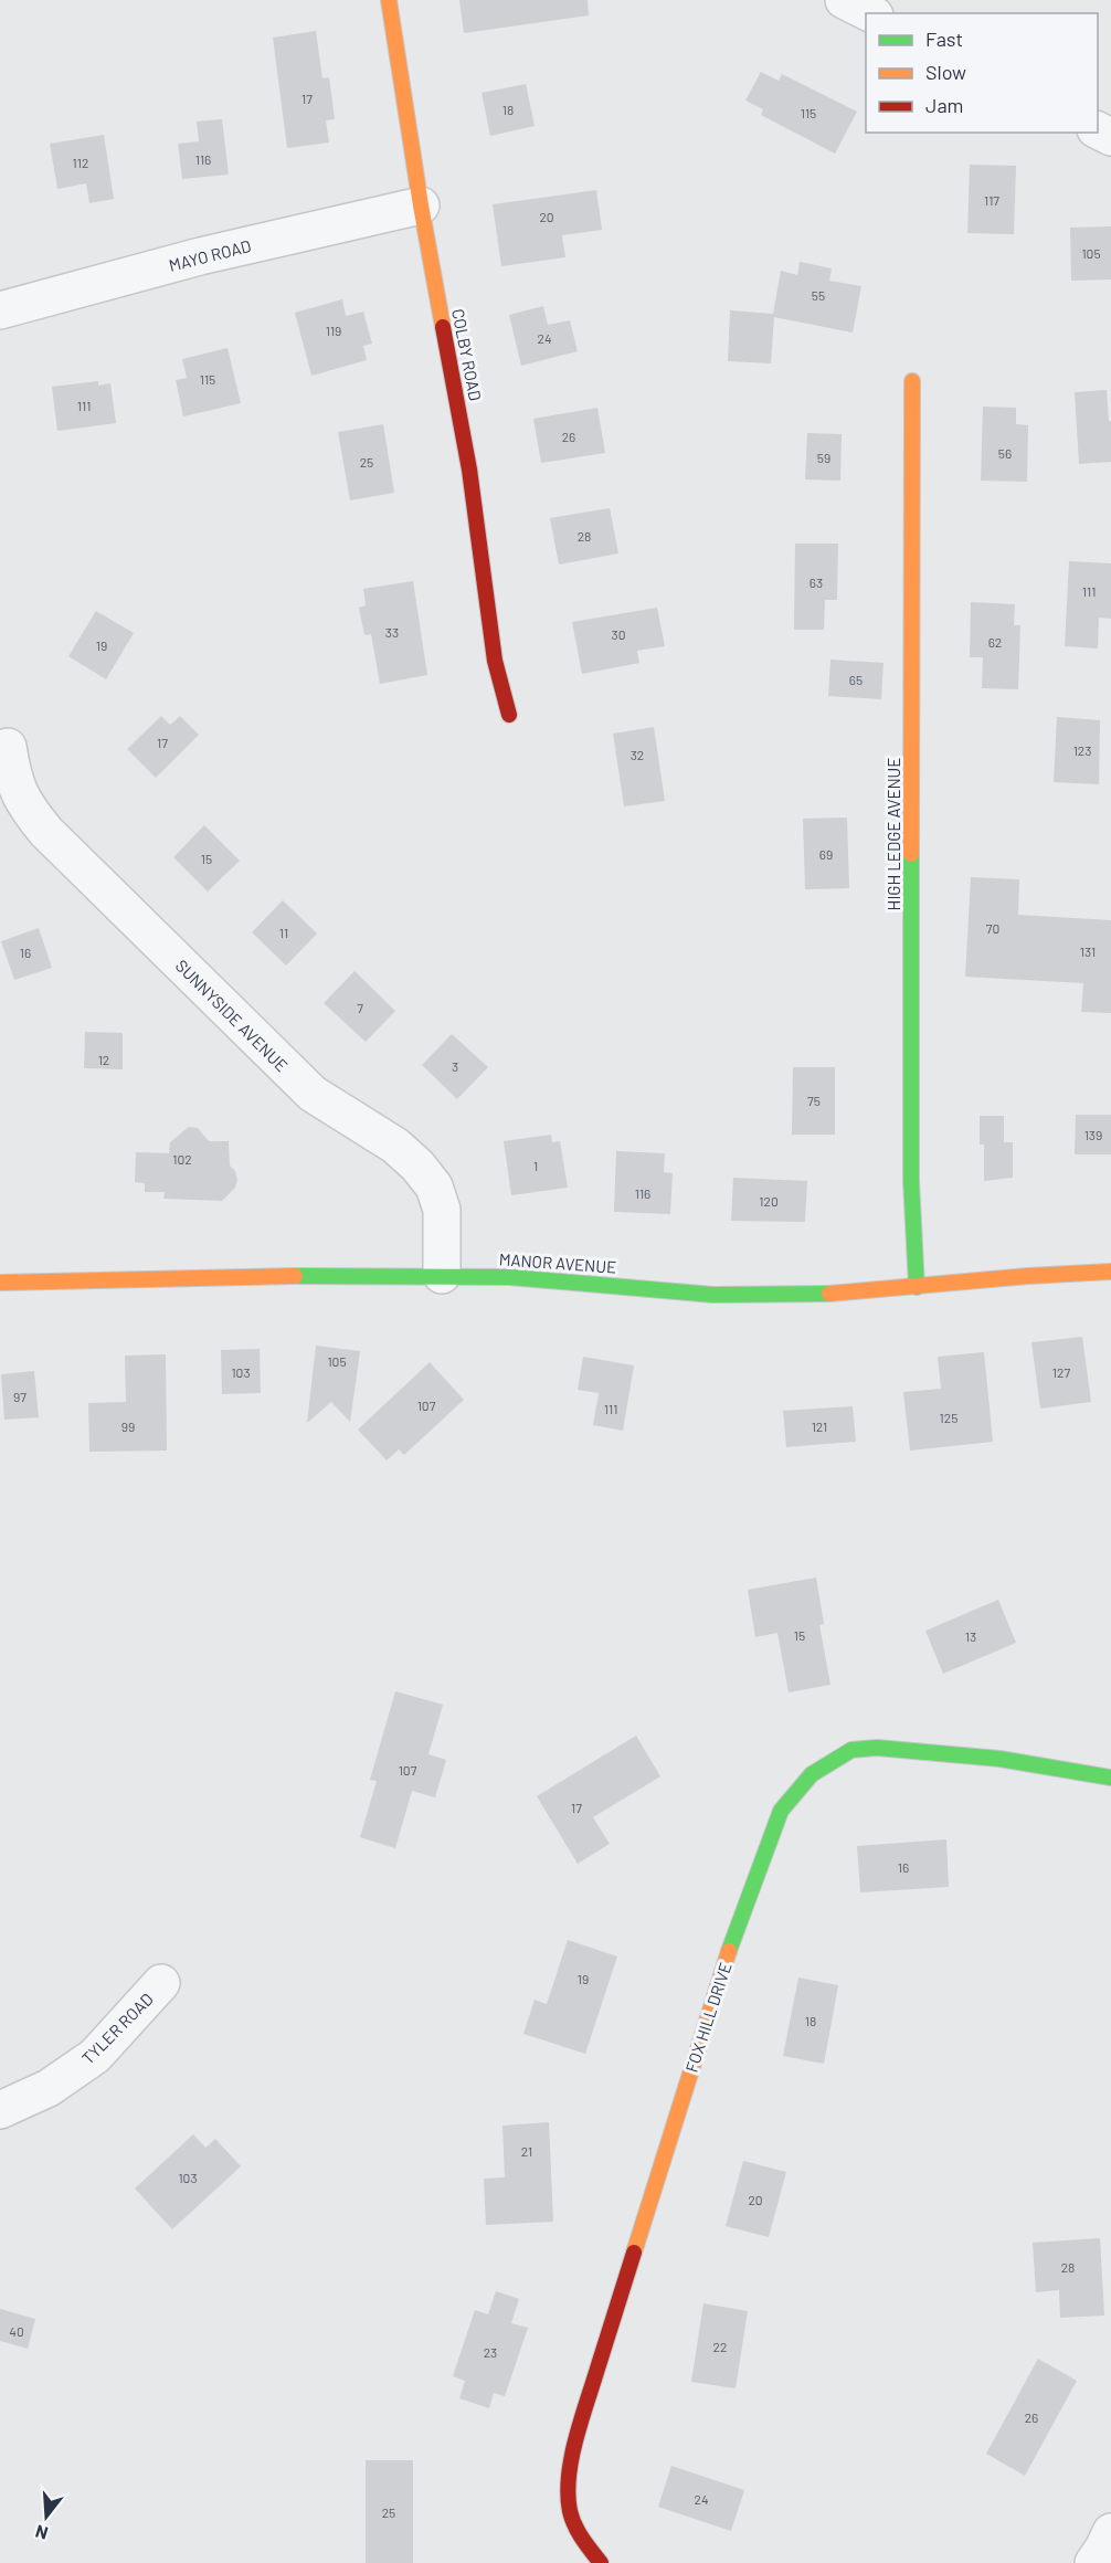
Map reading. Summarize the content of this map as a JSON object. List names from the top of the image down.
{
  "streets": {
    "street": [
      "MAYO ROAD",
      "COLBY ROAD",
      "HIGH LEDGE AVENUE",
      "SUNNYSIDE AVENUE",
      "MANOR AVENUE",
      "FOX HILL DRIVE",
      "TYLER ROAD"
    ]
  },
  "crossings": [
    ["MAYO ROAD", "COLBY ROAD"],
    ["HIGH LEDGE AVENUE", "MANOR AVENUE"],
    ["SUNNYSIDE AVENUE", "MANOR AVENUE"]
  ],
  "house_numbers": [
    "17",
    "18",
    "115",
    "116",
    "112",
    "117",
    "20",
    "105",
    "55",
    "119",
    "24",
    "115",
    "111",
    "26",
    "56",
    "59",
    "25",
    "28",
    "63",
    "111",
    "33",
    "30",
    "62",
    "19",
    "65",
    "17",
    "123",
    "32",
    "69",
    "15",
    "70",
    "11",
    "131",
    "16",
    "7",
    "12",
    "3",
    "75",
    "139",
    "102",
    "1",
    "116",
    "120",
    "105",
    "103",
    "127",
    "97",
    "107",
    "111",
    "125",
    "99",
    "121",
    "15",
    "13",
    "107",
    "17",
    "16",
    "19",
    "18",
    "21",
    "103",
    "20",
    "28",
    "40",
    "22",
    "23",
    "26",
    "24",
    "25"
  ],
  "legend": ["Fast", "Slow", "Jam"],
  "north": "bottom"
}
